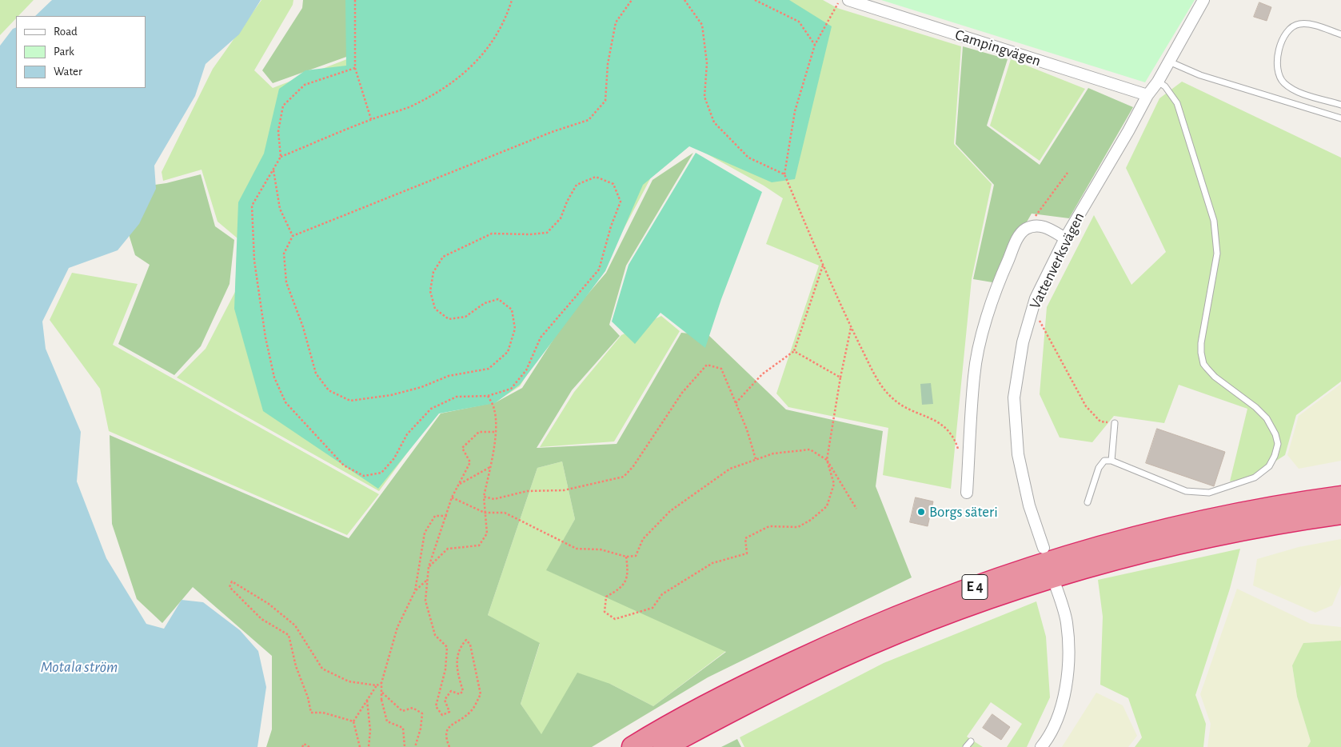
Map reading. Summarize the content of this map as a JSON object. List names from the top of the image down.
{
  "streets": {
    "highway": ["E 4"],
    "street": ["Campingvägen", "Vattenverksvägen"]
  },
  "crossings": [
    ["Campingvägen", "Vattenverksvägen"]
  ],
  "water": ["Motala ström"],
  "places": ["Borgs säteri"],
  "legend": ["Road", "Park", "Water"]
}
